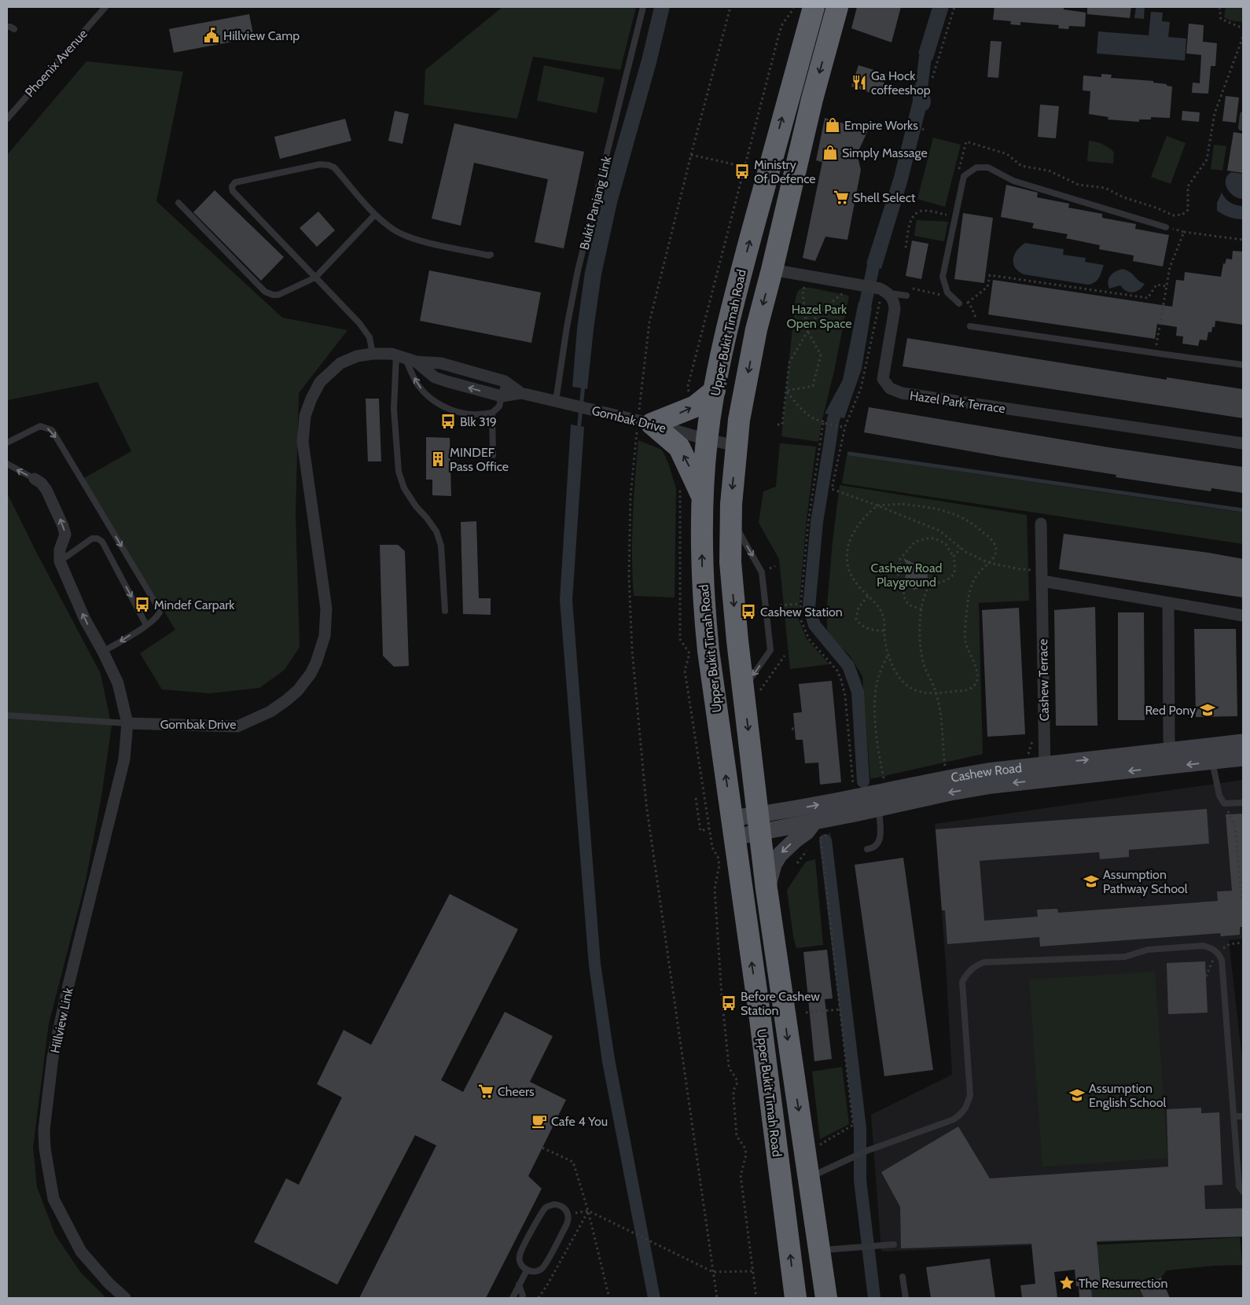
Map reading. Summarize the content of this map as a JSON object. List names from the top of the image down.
{
  "streets": {
    "highway": ["Upper Bukit Timah Road"],
    "street": [
      "Hazel Park Terrace",
      "Gombak Drive",
      "Cashew Terrace",
      "Cashew Road",
      "Hillview Link"
    ],
    "lane": ["Phoenix Avenue", "Bukit Panjang Link"]
  },
  "crossings": [
    ["Bukit Panjang Link", "Gombak Drive"],
    ["Upper Bukit Timah Road", "Gombak Drive"],
    ["Upper Bukit Timah Road", "Cashew Road"],
    ["Gombak Drive", "Hillview Link"],
    ["Cashew Terrace", "Cashew Road"]
  ],
  "parks": ["Hazel Park Open Space", "Cashew Road Playground"],
  "places": {
    "public building": ["Hillview Camp"],
    "restaurant": ["Ga Hock coffeeshop"],
    "shop": ["Empire Works", "Simply Massage"],
    "bus stop": [
      "Ministry Of Defence",
      "Blk 319",
      "Mindef Carpark",
      "Cashew Station",
      "Before Cashew Station"
    ],
    "supermarket": ["Shell Select", "Cheers"],
    "building": ["MINDEF Pass Office"],
    "school or university": ["Red Pony", "Assumption Pathway School", "Assumption English School"],
    "cafe": ["Cafe 4 You"],
    "place": ["The Resurrection"]
  }
}
